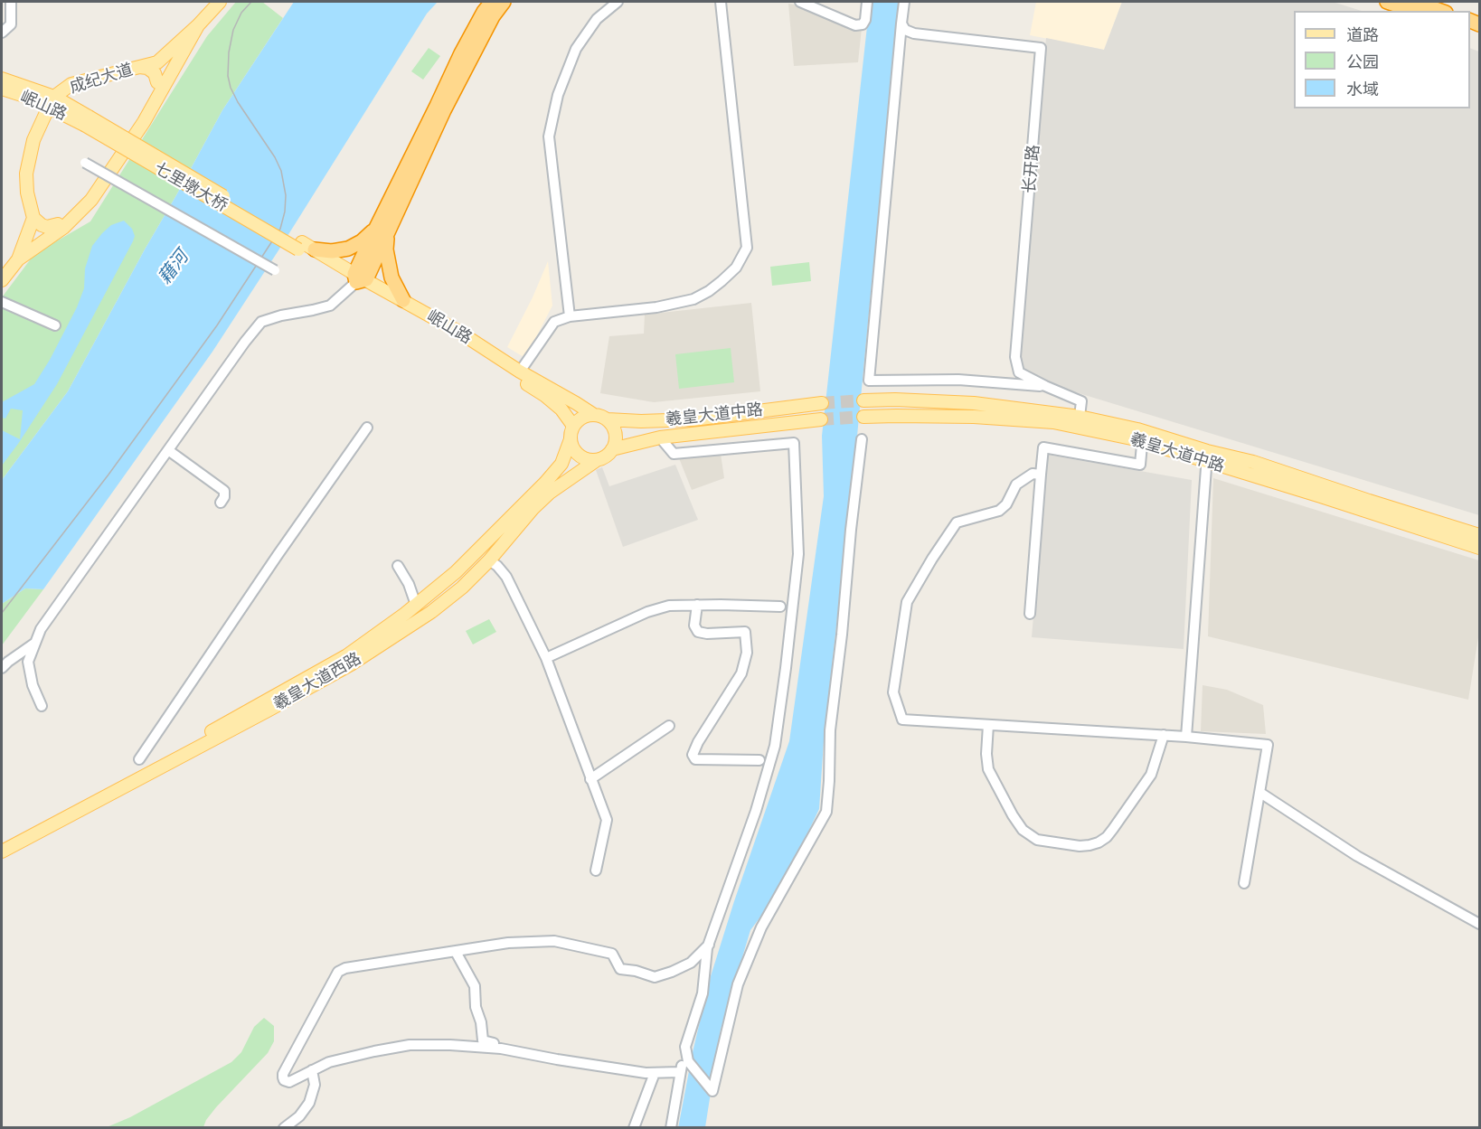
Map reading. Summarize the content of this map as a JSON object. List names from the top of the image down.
{
  "streets": {
    "main road": [
      "成纪大道",
      "岷山路",
      "七里墩大桥",
      "羲皇大道中路",
      "羲皇大道西路"
    ],
    "street": ["长开路"]
  },
  "crossings": [
    ["成纪大道", "岷山路"],
    ["岷山路", "七里墩大桥"],
    ["岷山路", "羲皇大道中路"],
    ["岷山路", "羲皇大道西路"],
    ["长开路", "羲皇大道中路"],
    ["羲皇大道中路", "羲皇大道西路"]
  ],
  "water": ["藉河"],
  "legend": ["道路", "公园", "水域"]
}
